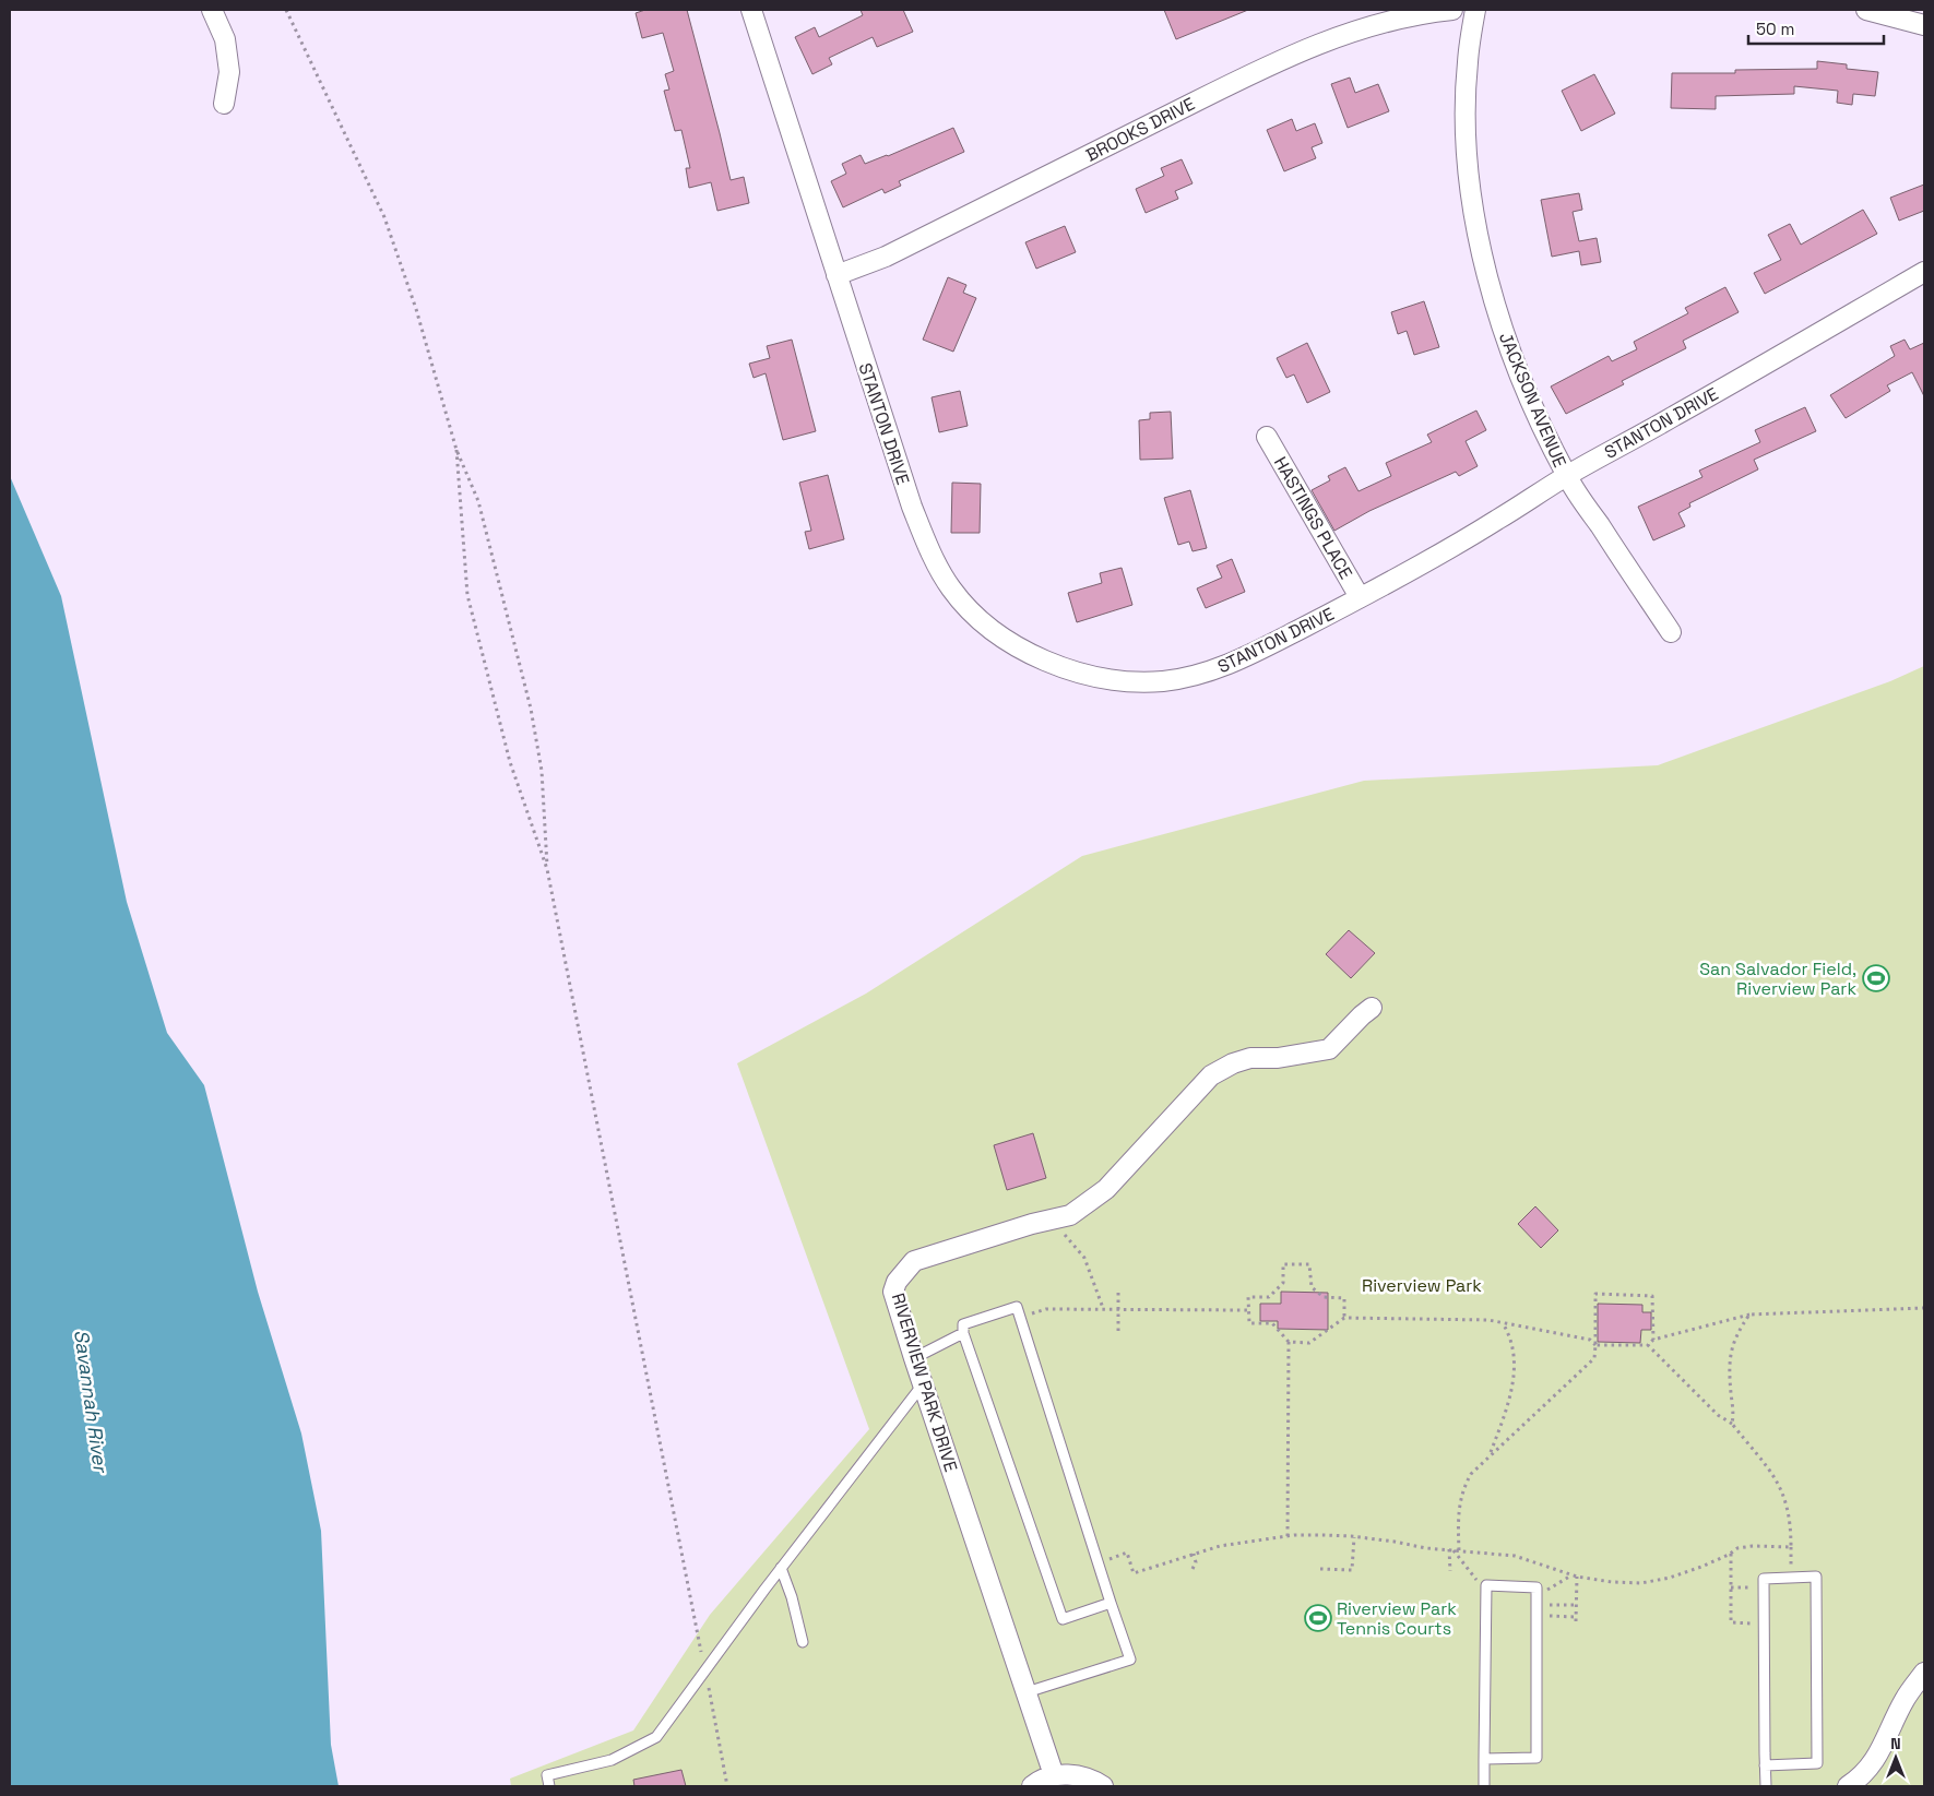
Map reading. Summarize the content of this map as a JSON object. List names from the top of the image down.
{
  "streets": {
    "street": [
      "BROOKS DRIVE",
      "JACKSON AVENUE",
      "STANTON DRIVE",
      "HASTINGS PLACE",
      "RIVERVIEW PARK DRIVE"
    ]
  },
  "crossings": [
    ["BROOKS DRIVE", "STANTON DRIVE"],
    ["JACKSON AVENUE", "STANTON DRIVE"],
    ["STANTON DRIVE", "HASTINGS PLACE"]
  ],
  "water": ["Savannah River"],
  "parks": ["Riverview Park"],
  "places": {
    "sports": ["San Salvador Field, Riverview Park", "Riverview Park Tennis Courts"]
  },
  "scale_bar": "50 m",
  "north": "top"
}
